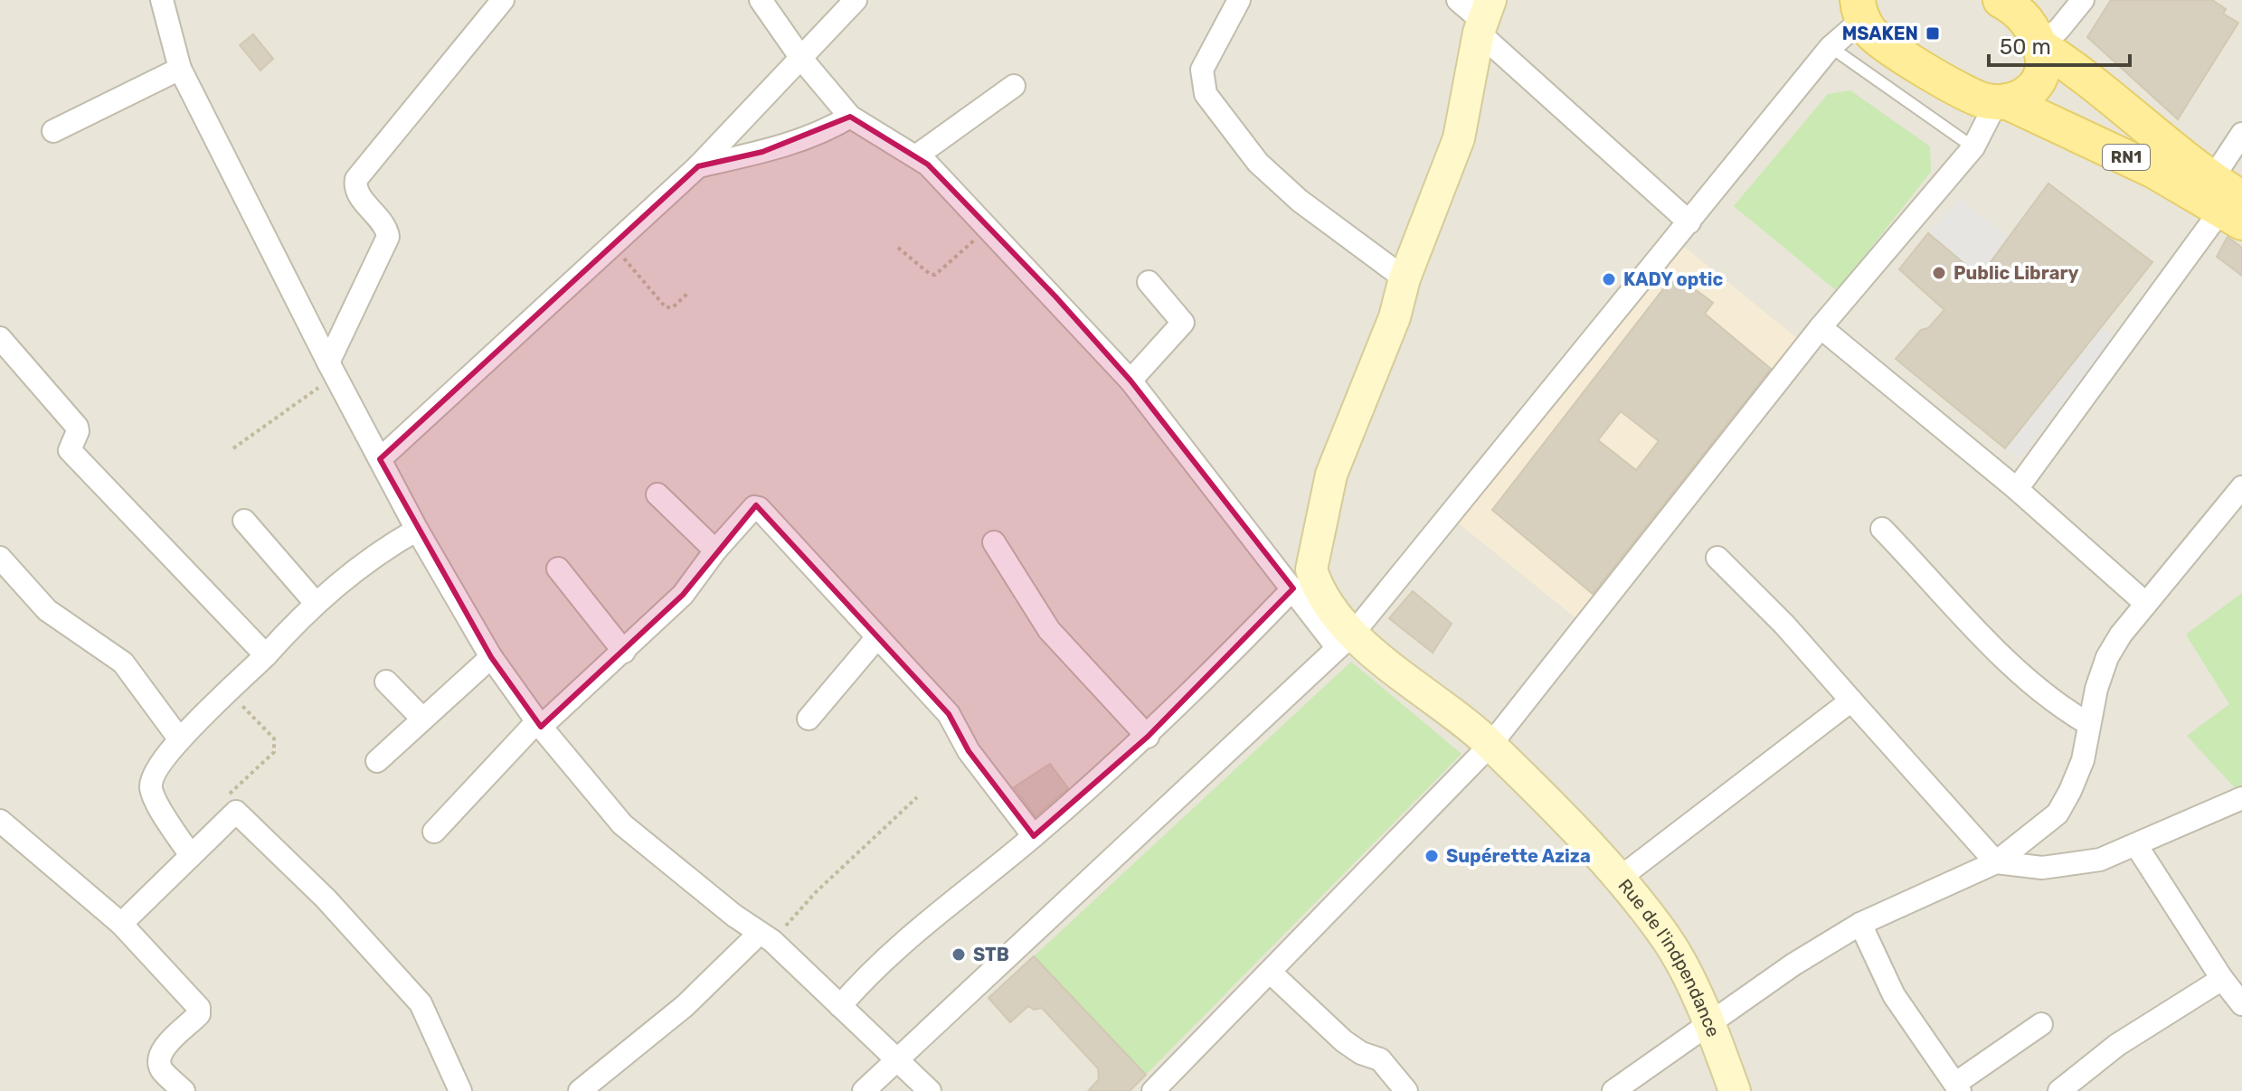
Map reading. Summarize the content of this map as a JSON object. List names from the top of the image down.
{
  "streets": {
    "main road": ["RN1"],
    "street": ["Rue de l'indpendance"]
  },
  "places": {
    "transit": ["MSAKEN"],
    "other": [
      "Public Library",
      "KADY optic",
      "Supérette Aziza",
      "STB"
    ]
  },
  "scale_bar": "50 m"
}
